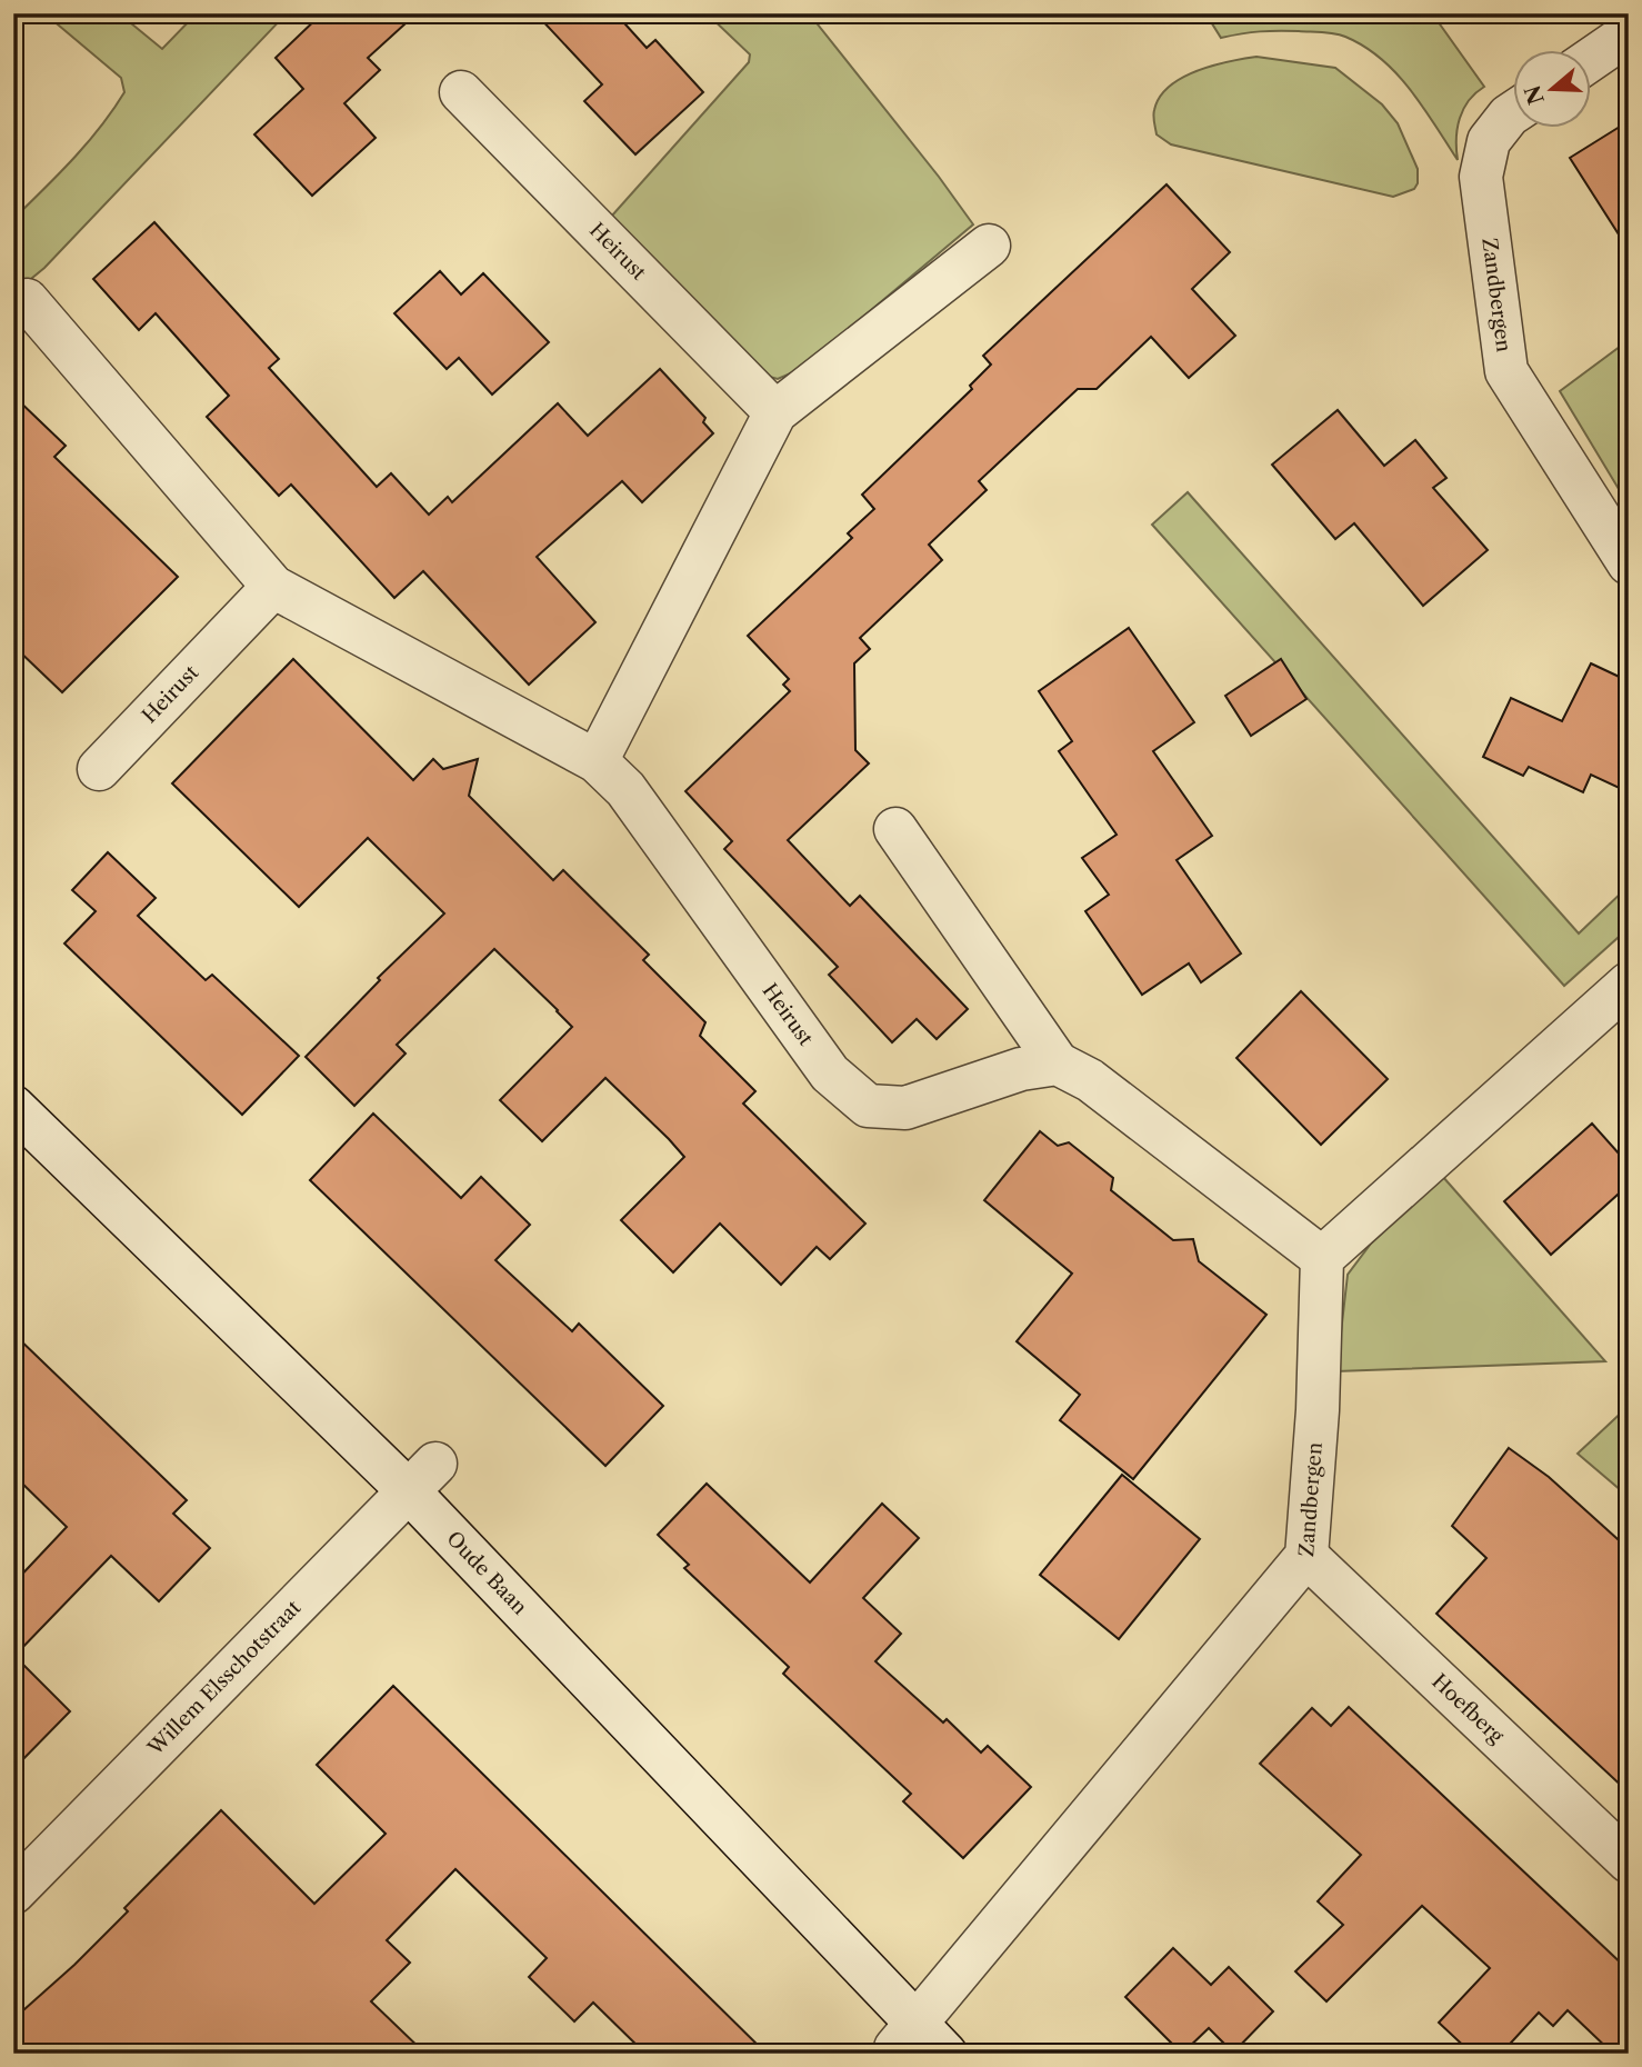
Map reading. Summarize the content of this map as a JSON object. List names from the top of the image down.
{
  "streets": {
    "street": [
      "Heirust",
      "Zandbergen",
      "Oude Baan",
      "Willem Elsschotstraat",
      "Hoefberg"
    ]
  },
  "crossings": [
    ["Zandbergen", "Oude Baan"],
    ["Zandbergen", "Hoefberg"],
    ["Oude Baan", "Willem Elsschotstraat"]
  ],
  "north": "left"
}
